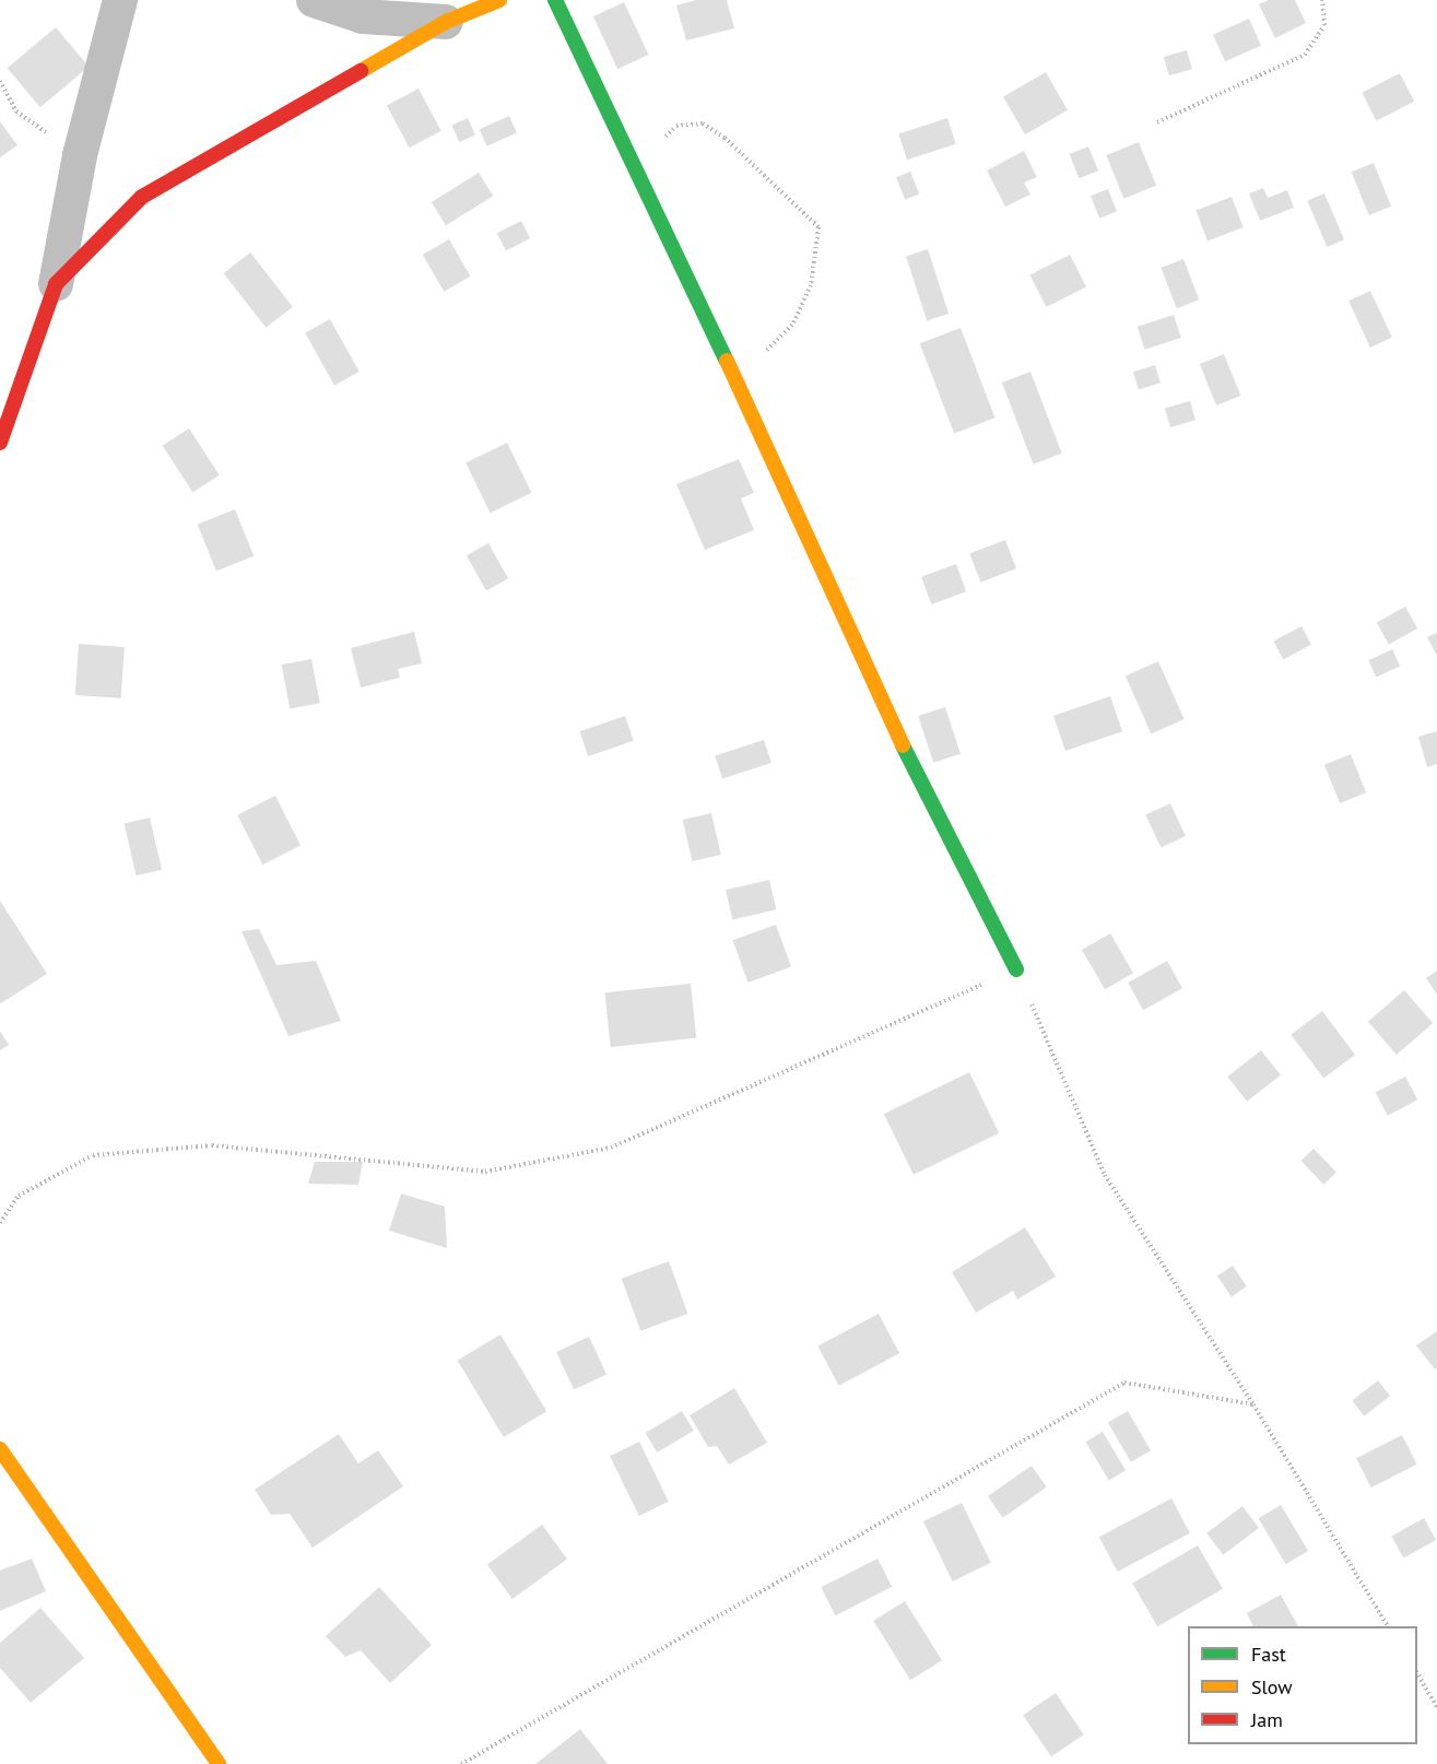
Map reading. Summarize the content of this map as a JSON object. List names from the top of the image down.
{
  "legend": ["Fast", "Slow", "Jam"]
}
